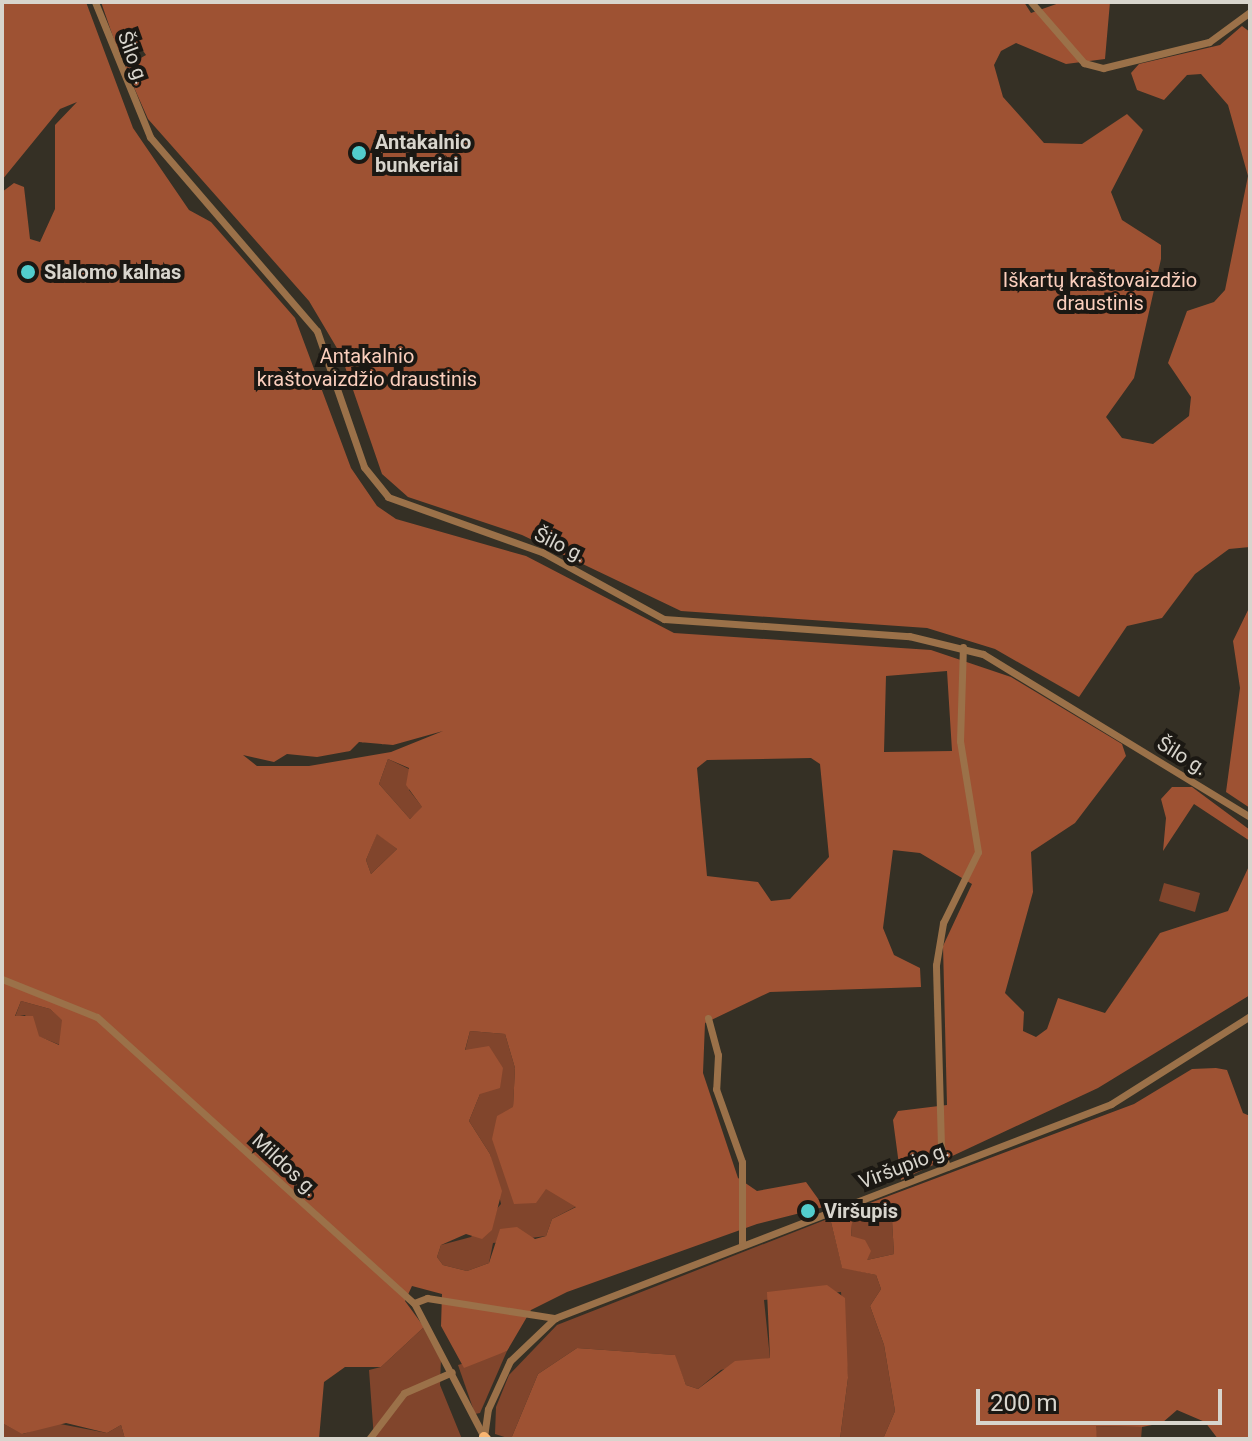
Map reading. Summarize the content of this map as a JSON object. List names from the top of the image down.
{
  "streets": {
    "street": ["Šilo g.", "Mildos g.", "Viršupio g."]
  },
  "crossings": [
    ["Mildos g.", "Viršupio g."]
  ],
  "parks": ["Iškartų kraštovaizdžio draustinis", "Antakalnio kraštovaizdžio draustinis"],
  "places": ["Antakalnio bunkeriai", "Slalomo kalnas", "Viršupis"],
  "scale_bar": "200 m"
}
